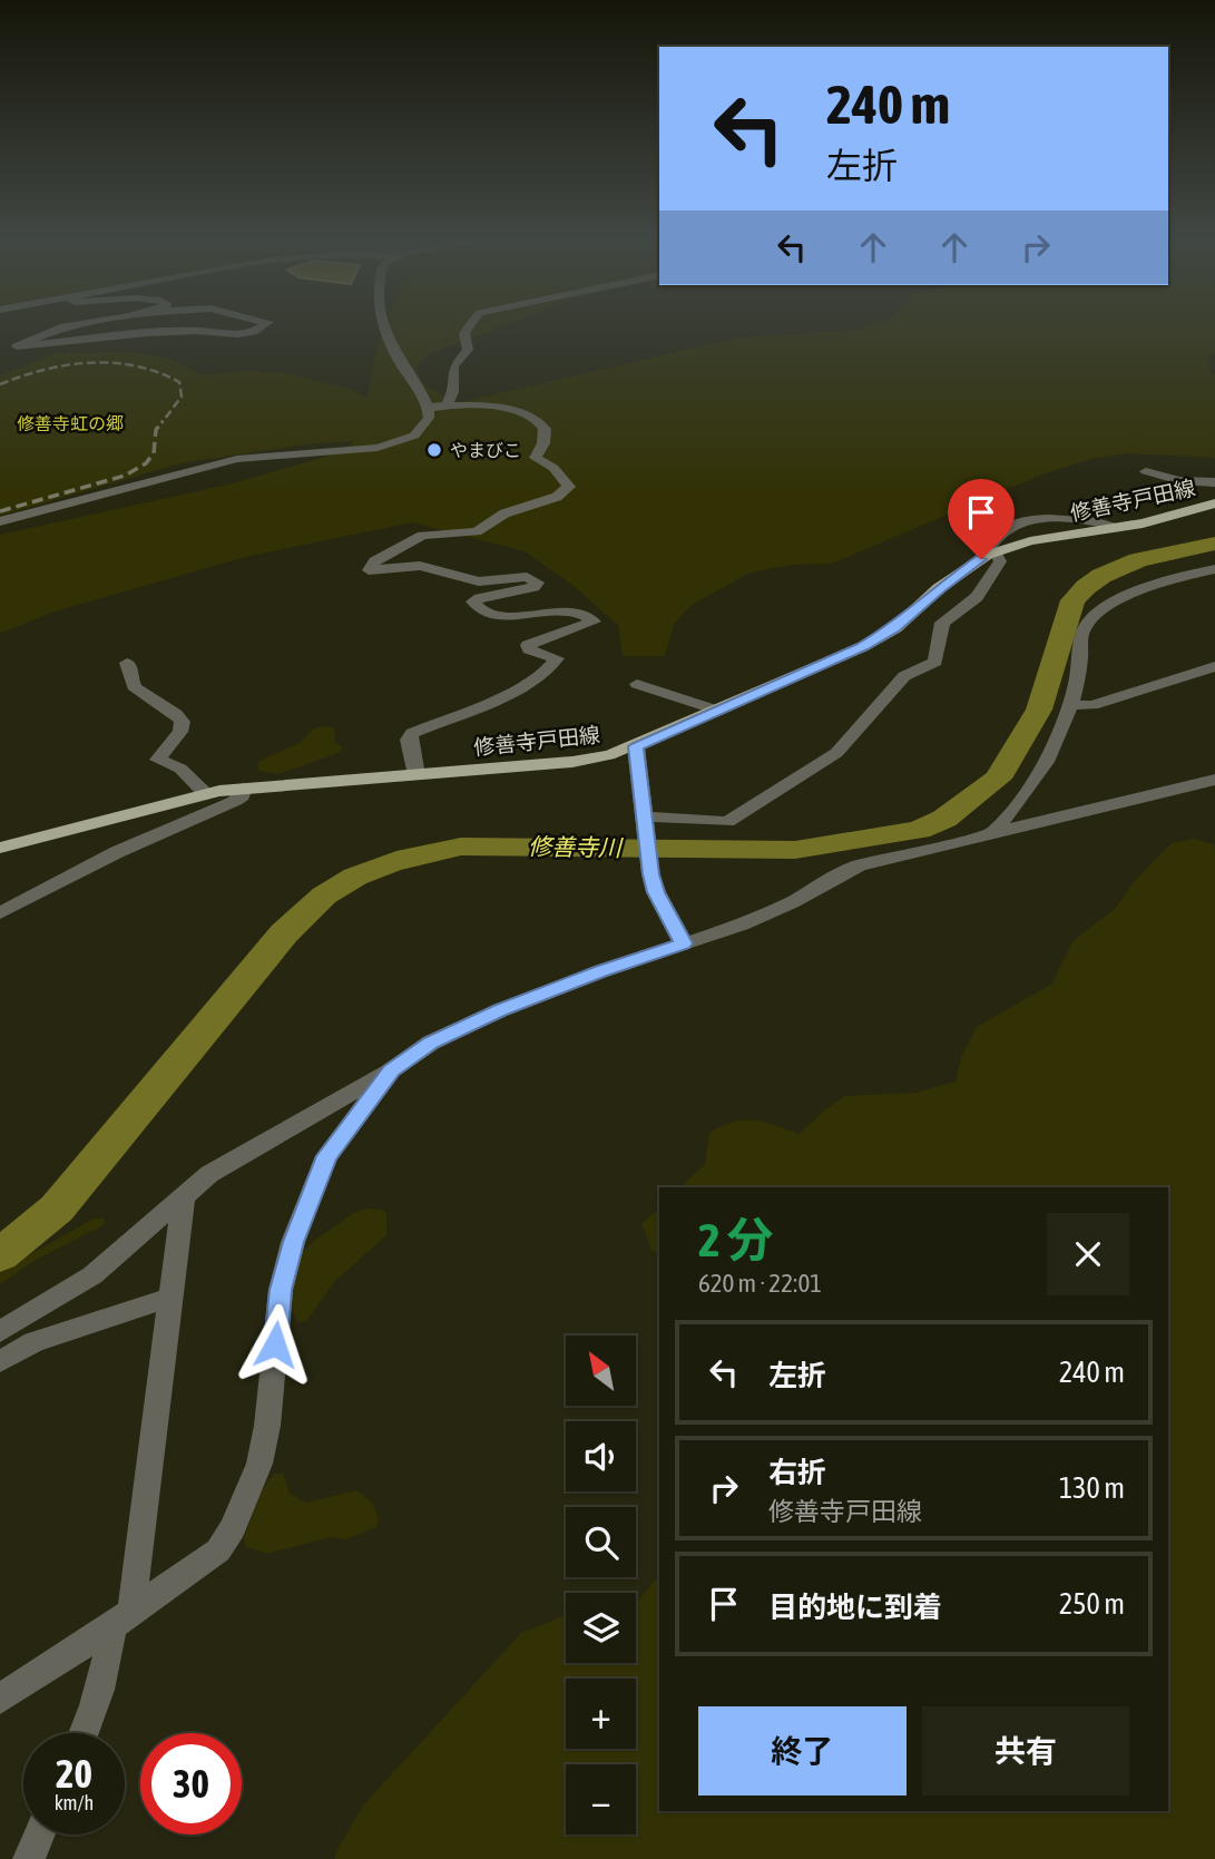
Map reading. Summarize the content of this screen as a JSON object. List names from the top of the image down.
{
  "streets": {
    "main road": ["修善寺戸田線"]
  },
  "water": ["修善寺川"],
  "parks": ["修善寺虹の郷"],
  "places": ["やまびこ"],
  "north": "top left",
  "page": {
    "turn": ["240 m", "左折"],
    "heading": ["2 分", "620 m · 22:01"],
    "list": [
      {
        "name": "左折",
        "value": "240 m"
      },
      {
        "name": "右折",
        "note": "修善寺戸田線",
        "value": "130 m"
      },
      {
        "name": "目的地に到着",
        "value": "250 m"
      }
    ],
    "map_buttons": ["+", "−"],
    "buttons": ["終了", "共有"],
    "speed": "20 km/h",
    "limit": "30"
  }
}
